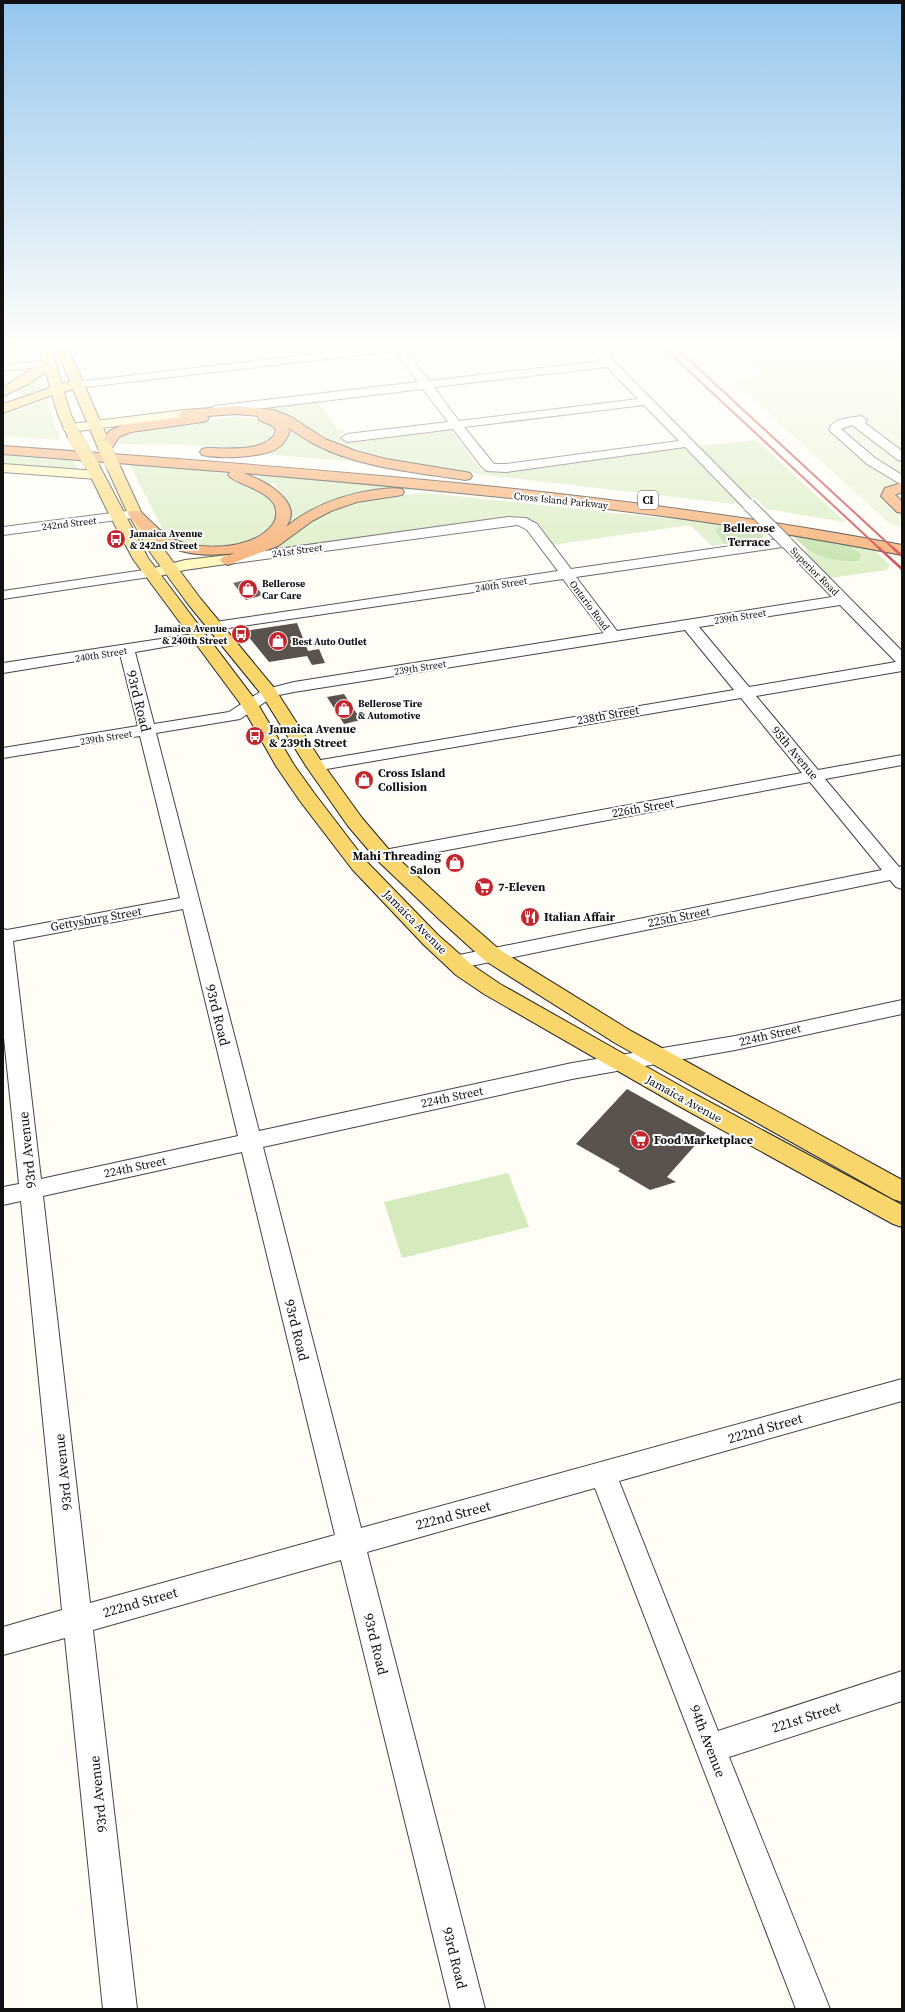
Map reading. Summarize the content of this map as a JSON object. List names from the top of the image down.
{
  "streets": {
    "highway": ["Cross Island Parkway", "CI"],
    "main road": ["Jamaica Avenue"],
    "street": [
      "242nd Street",
      "241st Street",
      "Superior Road",
      "240th Street",
      "Ontario Road",
      "239th Street",
      "93rd Road",
      "238th Street",
      "95th Avenue",
      "226th Street",
      "225th Street",
      "Gettysburg Street",
      "224th Street",
      "93rd Avenue",
      "222nd Street",
      "221st Street",
      "94th Avenue"
    ]
  },
  "crossings": [
    ["242nd Street", "Jamaica Avenue"],
    ["241st Street", "240th Street"],
    ["241st Street", "Ontario Road"],
    ["241st Street", "Jamaica Avenue"],
    ["Superior Road", "240th Street"],
    ["Superior Road", "239th Street"],
    ["240th Street", "Ontario Road"],
    ["240th Street", "93rd Road"],
    ["240th Street", "Jamaica Avenue"],
    ["Ontario Road", "239th Street"],
    ["239th Street", "93rd Road"],
    ["239th Street", "95th Avenue"],
    ["239th Street", "Jamaica Avenue"],
    ["93rd Road", "Gettysburg Street"],
    ["93rd Road", "224th Street"],
    ["93rd Road", "222nd Street"],
    ["238th Street", "95th Avenue"],
    ["238th Street", "Jamaica Avenue"],
    ["95th Avenue", "226th Street"],
    ["95th Avenue", "225th Street"],
    ["226th Street", "Jamaica Avenue"],
    ["225th Street", "Jamaica Avenue"],
    ["Gettysburg Street", "93rd Avenue"],
    ["Jamaica Avenue", "224th Street"],
    ["224th Street", "93rd Avenue"],
    ["93rd Avenue", "222nd Street"],
    ["222nd Street", "94th Avenue"],
    ["221st Street", "94th Avenue"]
  ],
  "districts": ["Bellerose Terrace"],
  "places": {
    "bus stop": ["Jamaica Avenue & 242nd Street", "Jamaica Avenue & 240th Street", "Jamaica Avenue & 239th Street"],
    "shop": [
      "Bellerose Car Care",
      "Best Auto Outlet",
      "Bellerose Tire & Automotive",
      "Cross Island Collision",
      "Mahi Threading Salon"
    ],
    "supermarket": ["7-Eleven", "Food Marketplace"],
    "restaurant": ["Italian Affair"]
  }
}
